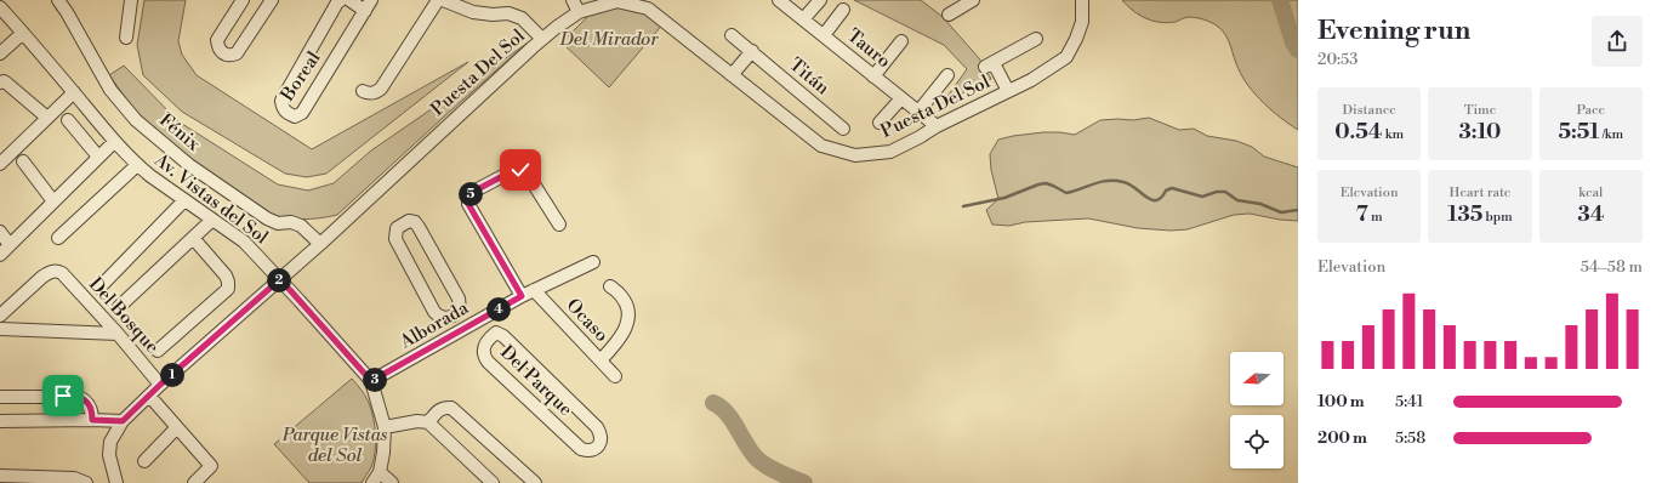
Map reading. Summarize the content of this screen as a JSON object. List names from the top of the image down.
{
  "streets": {
    "street": [
      "Tauro",
      "Puesta Del Sol",
      "Boreal",
      "Titán",
      "Fénix",
      "Av. Vistas del Sol",
      "Del Bosque",
      "Ocaso",
      "Alborada",
      "Del Parque"
    ]
  },
  "crossings": [
    ["Tauro", "Puesta Del Sol"],
    ["Puesta Del Sol", "Fénix"],
    ["Puesta Del Sol", "Av. Vistas del Sol"],
    ["Puesta Del Sol", "Del Bosque"],
    ["Av. Vistas del Sol", "Alborada"],
    ["Ocaso", "Alborada"]
  ],
  "parks": ["Del Mirador", "Parque Vistas del Sol"],
  "north": "left",
  "page": {
    "heading": ["Evening run", "20:53"],
    "stats": [
      ["Distance", "0.54 km"],
      ["Time", "3:10"],
      ["Pace", "5:51 /km"],
      ["Elevation", "7 m"],
      ["Heart rate", "135 bpm"],
      ["kcal", "34"]
    ],
    "pins": [
      "5",
      "2",
      "4",
      "1",
      "3"
    ],
    "chart": ["Elevation", "54–58 m"],
    "list": [
      {
        "name": "100 m",
        "note": "5:41"
      },
      {
        "name": "200 m",
        "note": "5:58"
      }
    ]
  }
}
